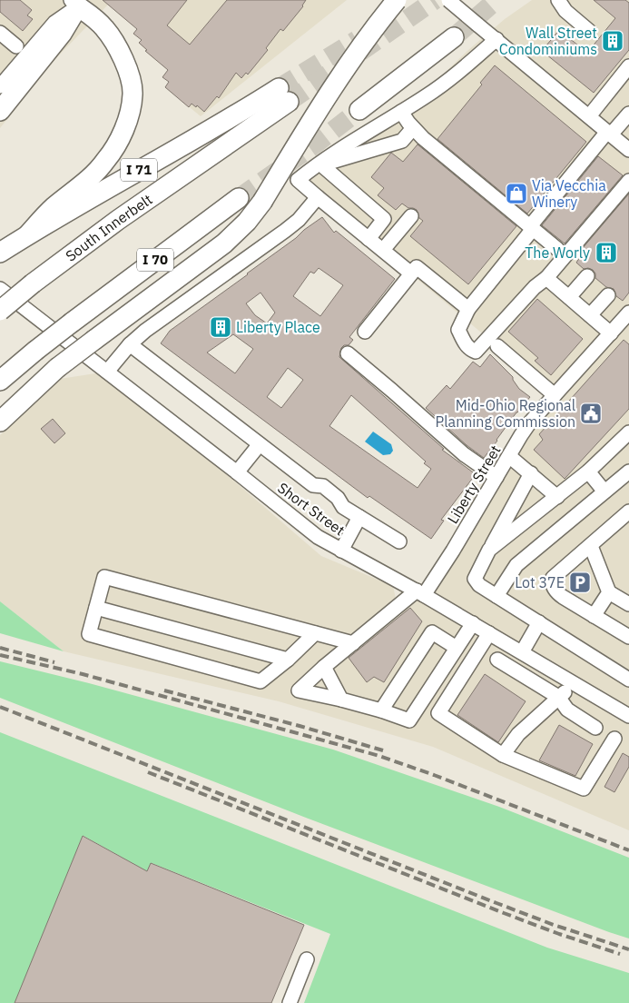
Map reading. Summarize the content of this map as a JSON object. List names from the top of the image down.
{
  "streets": {
    "highway": ["I 71", "South Innerbelt", "I 70"],
    "street": ["Liberty Street", "Short Street"]
  },
  "crossings": [
    ["I 71", "South Innerbelt"],
    ["Liberty Street", "Short Street"]
  ],
  "places": {
    "building": ["Wall Street Condominiums", "The Worly", "Liberty Place"],
    "shop": ["Via Vecchia Winery"],
    "public building": ["Mid-Ohio Regional Planning Commission"],
    "parking": ["Lot 37E"]
  }
}
